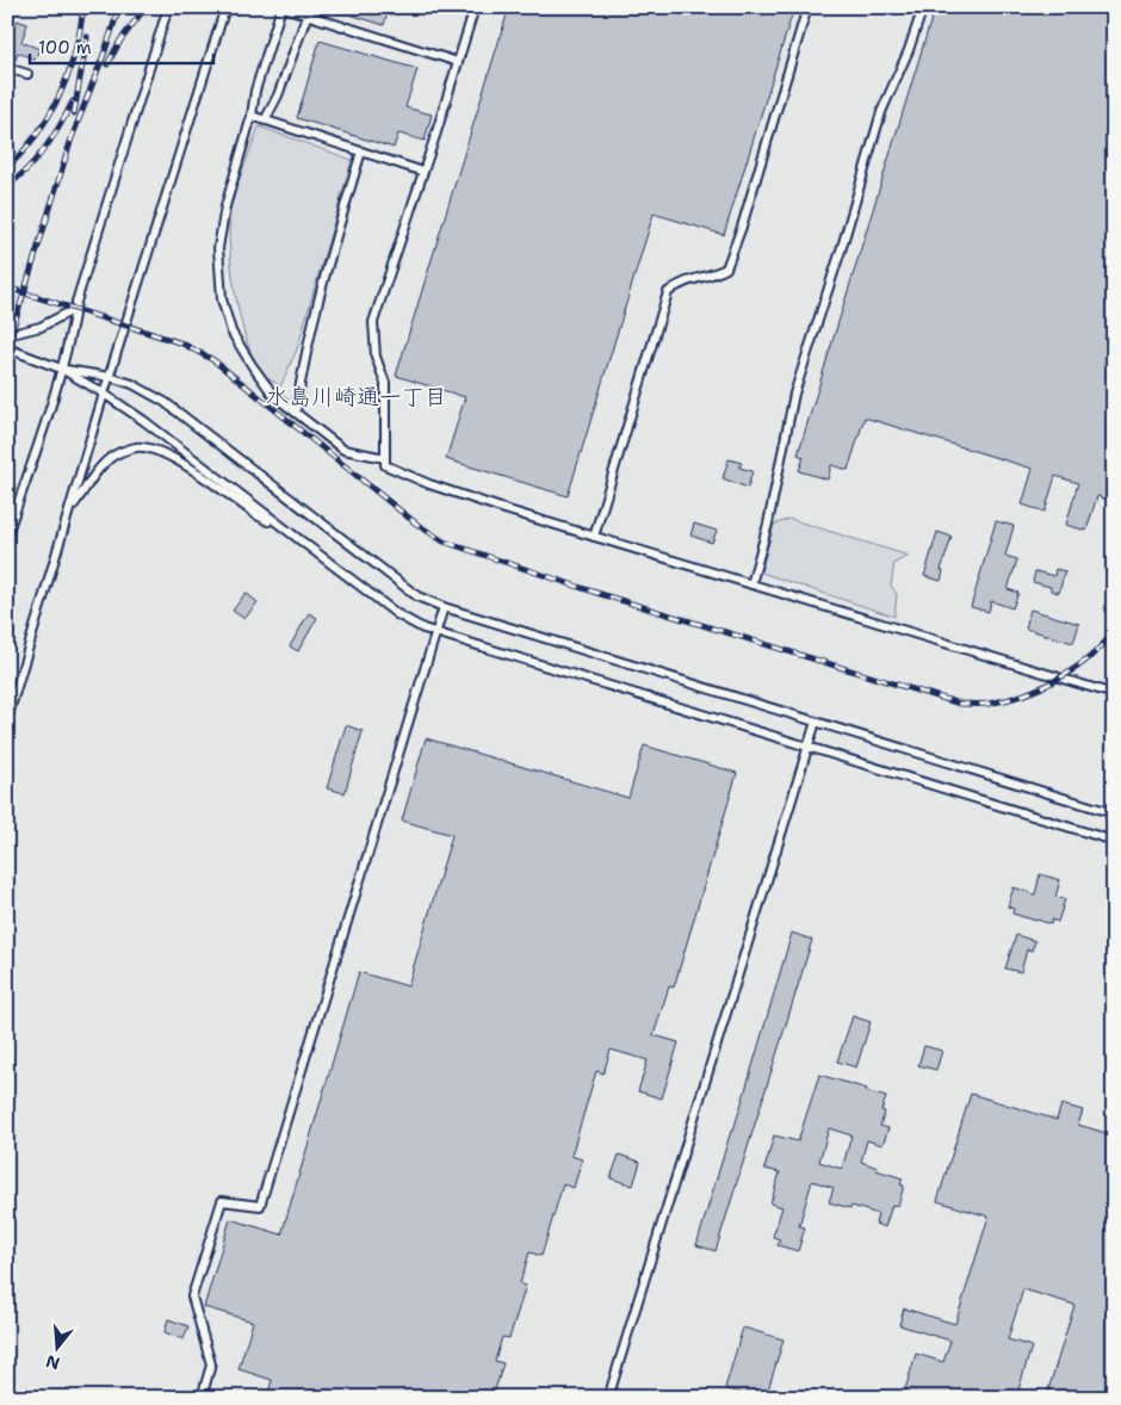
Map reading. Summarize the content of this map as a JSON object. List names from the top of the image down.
{
  "districts": ["水島川崎通一丁目"],
  "scale_bar": "100 m",
  "north": "bottom"
}
